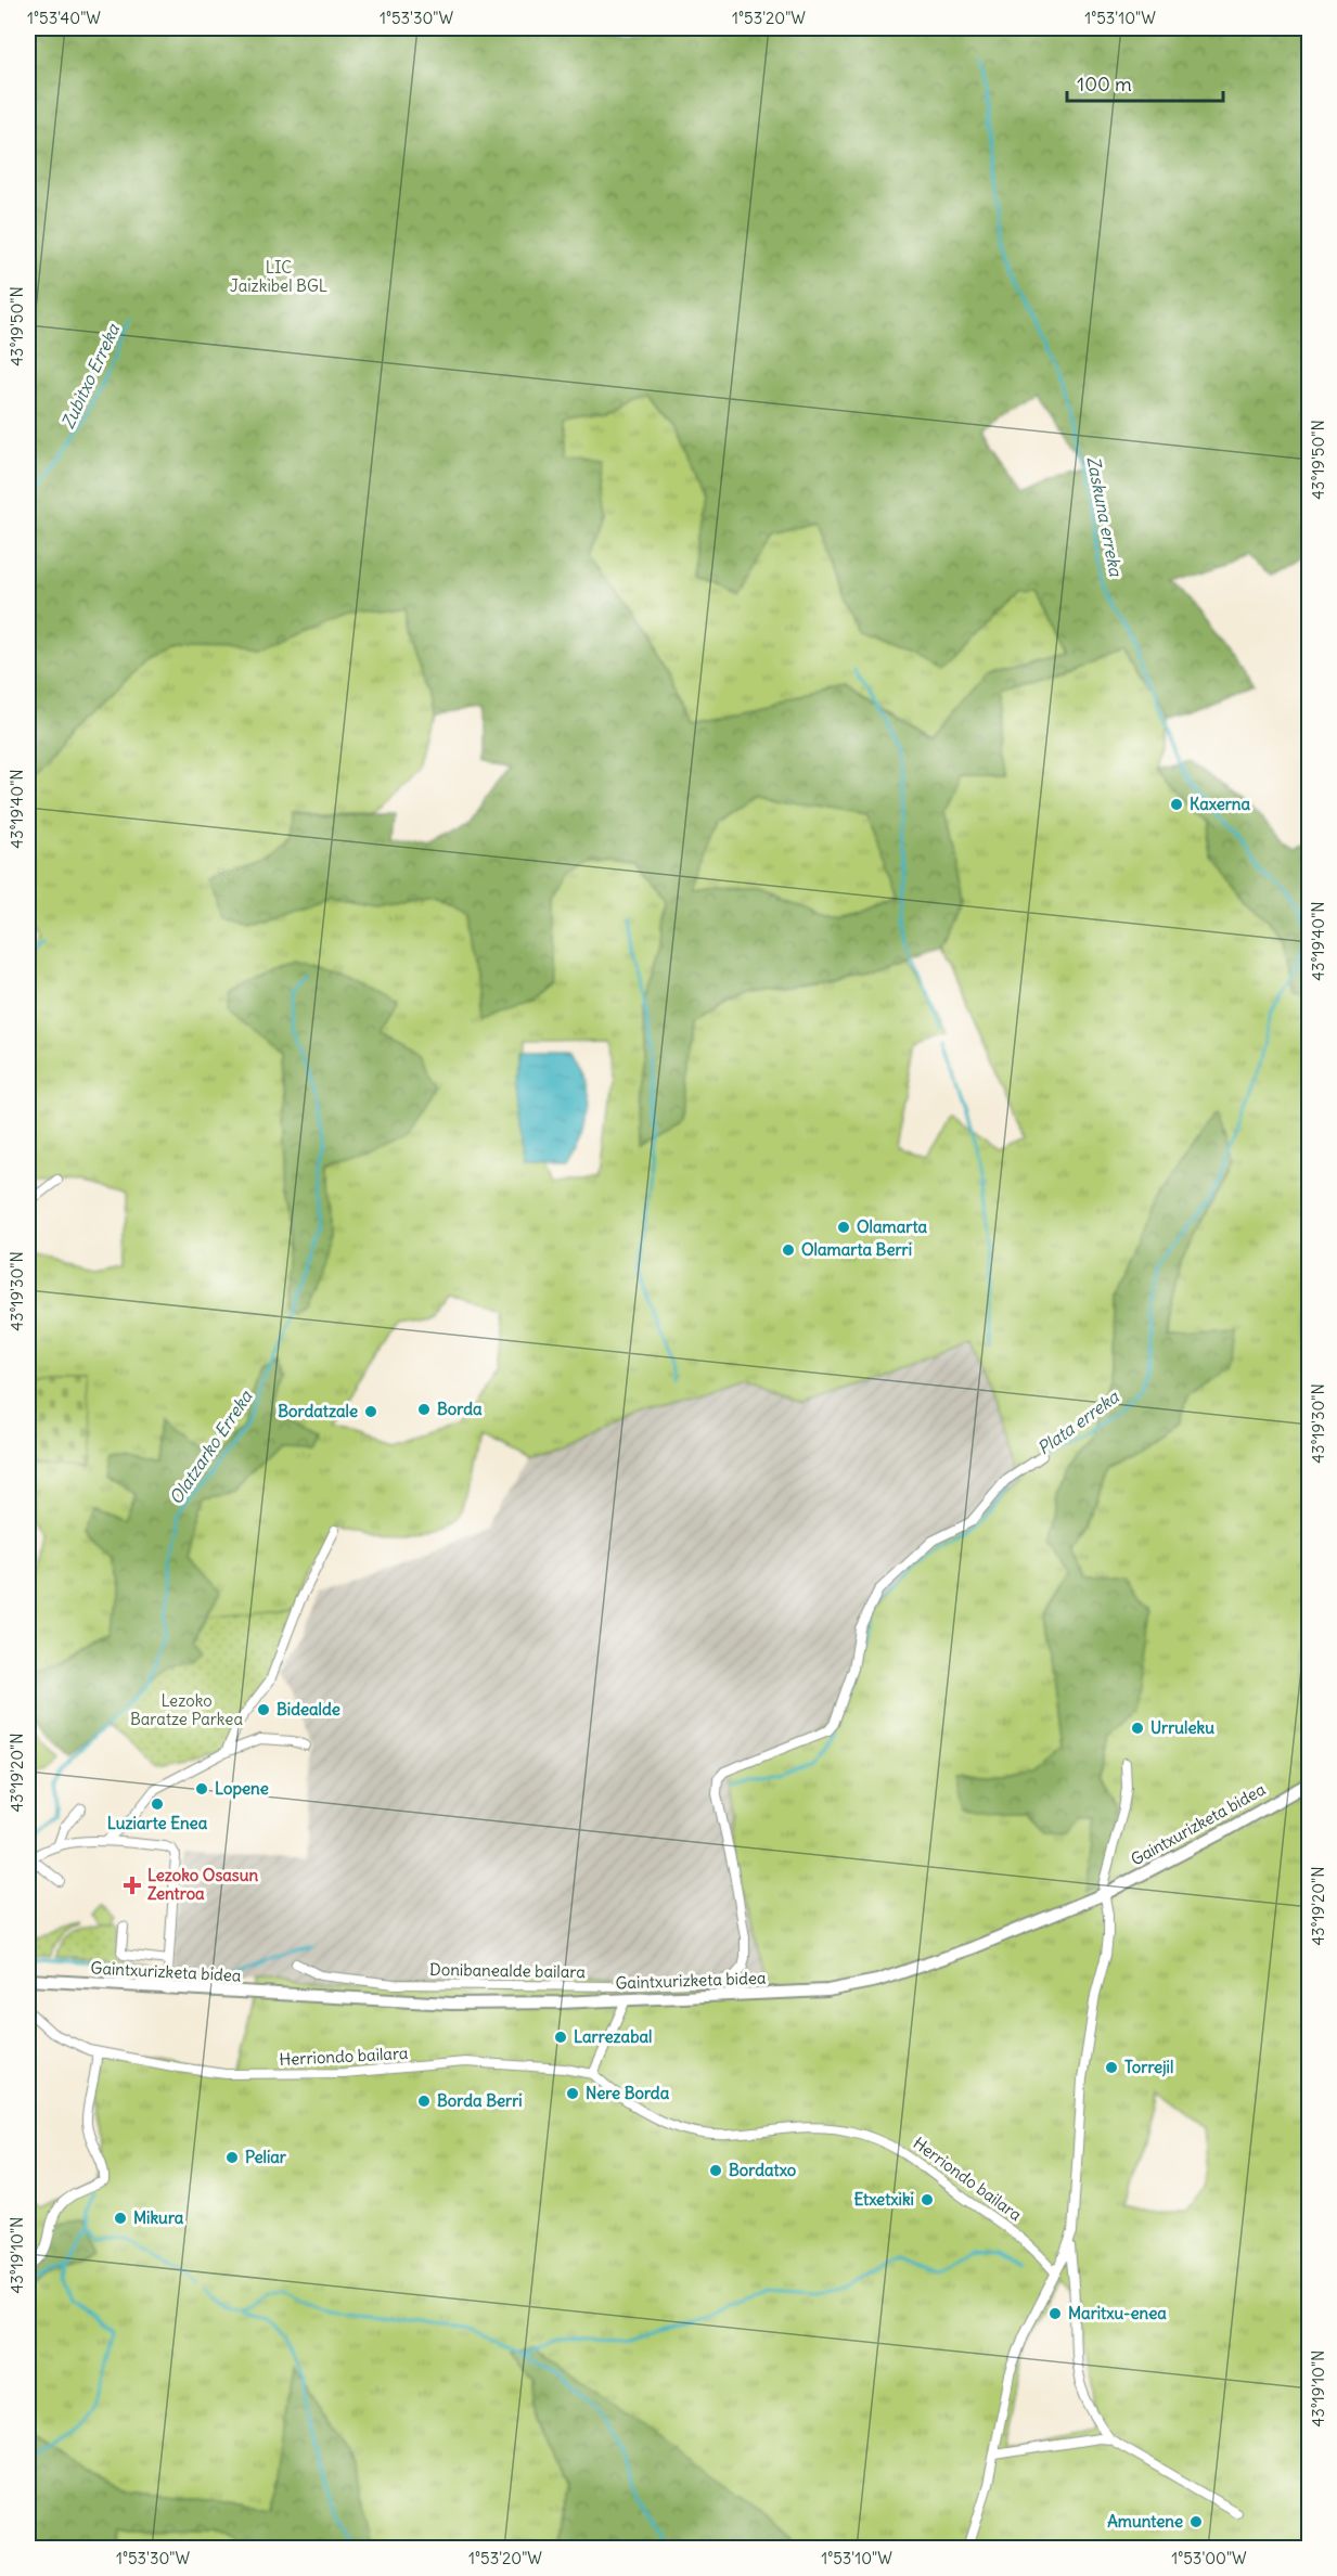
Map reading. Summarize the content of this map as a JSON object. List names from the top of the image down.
{
  "streets": {
    "main road": ["Gaintxurizketa bidea"],
    "street": ["Donibanealde bailara", "Herriondo bailara"]
  },
  "water": [
    "Zubitxo Erreka",
    "Zaskuna erreka",
    "Plata erreka",
    "Olatzarko Erreka"
  ],
  "parks": ["LIC Jaizkibel BGL", "Lezoko Baratze Parkea"],
  "places": {
    "other": [
      "Kaxerna",
      "Olamarta",
      "Olamarta Berri",
      "Borda",
      "Bordatzale",
      "Bidealde",
      "Urruleku",
      "Lopene",
      "Luziarte Enea",
      "Larrezabal",
      "Torrejil",
      "Nere Borda",
      "Borda Berri",
      "Peliar",
      "Bordatxo",
      "Etxetxiki",
      "Mikura",
      "Maritxu-enea",
      "Amuntene"
    ],
    "health": ["Lezoko Osasun Zentroa"]
  },
  "scale_bar": "100 m",
  "coordinates": [
    "1°53'40\"W",
    "1°53'30\"W",
    "1°53'20\"W",
    "1°53'10\"W",
    "43°19'50\"N",
    "43°19'40\"N",
    "43°19'30\"N",
    "43°19'20\"N",
    "43°19'10\"N",
    "1°53'00\"W"
  ]
}
